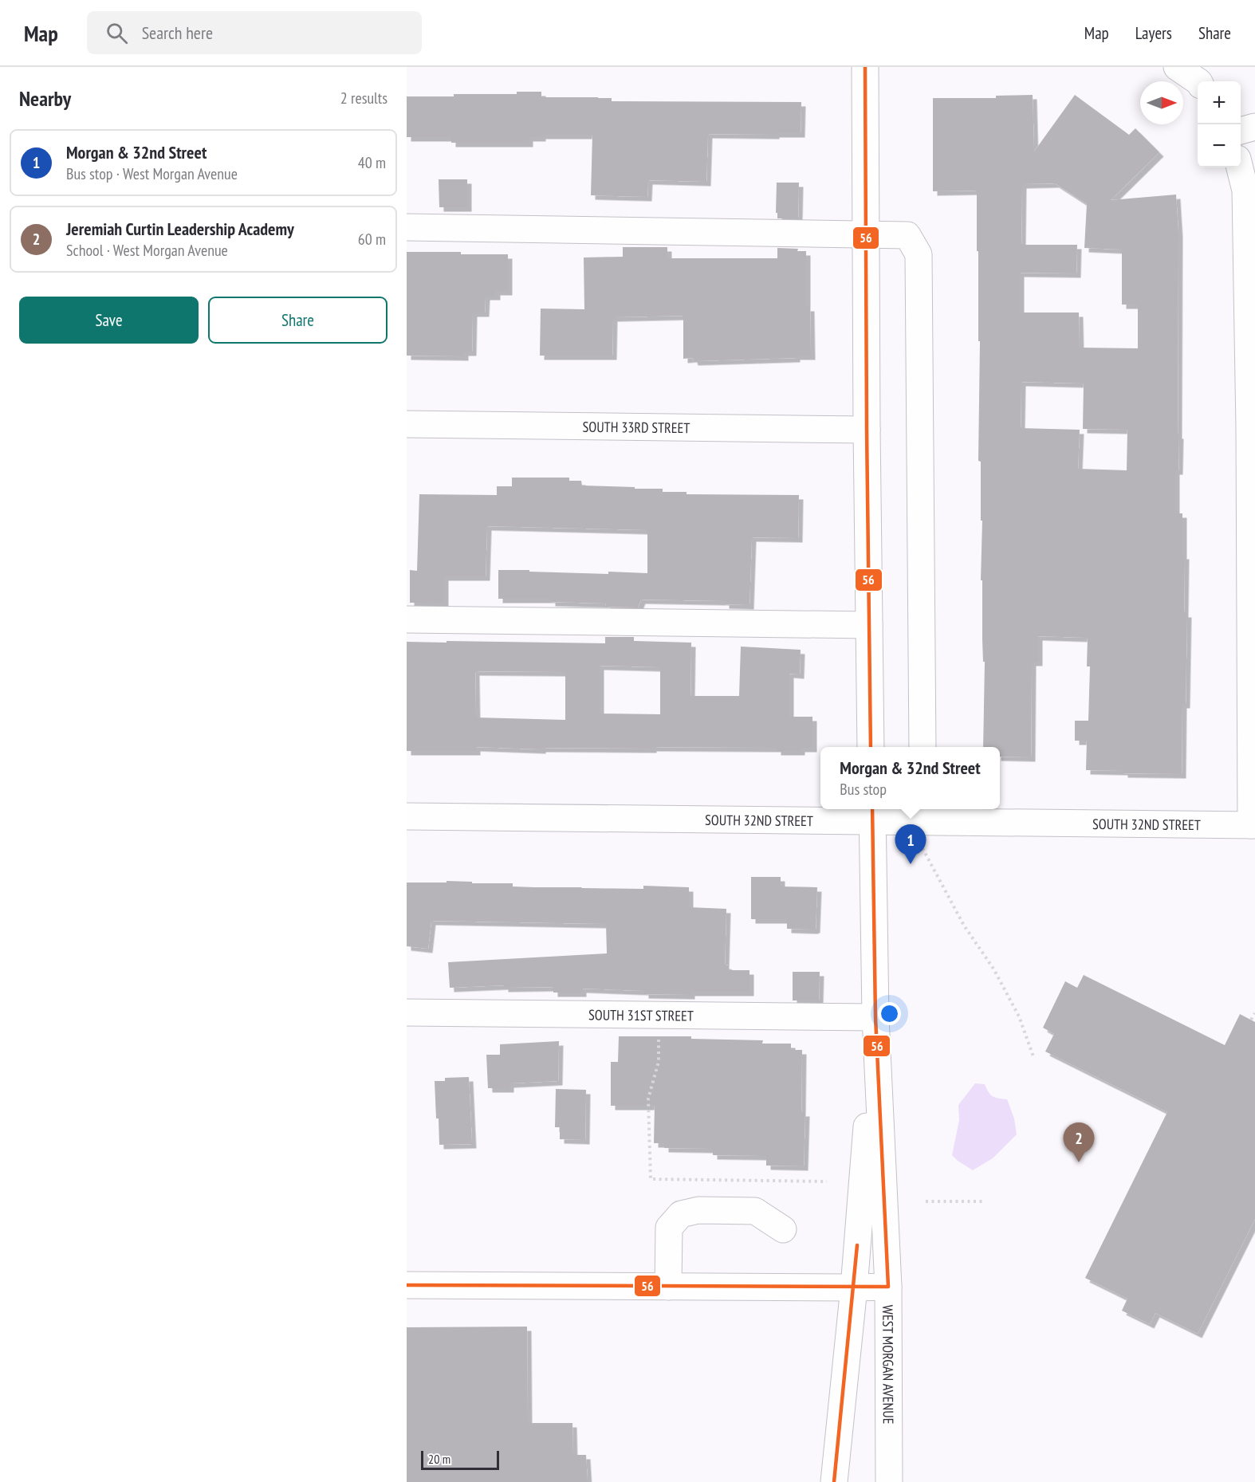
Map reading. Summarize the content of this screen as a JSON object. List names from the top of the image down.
{
  "streets": {
    "street": [
      "SOUTH 33RD STREET",
      "SOUTH 32ND STREET",
      "SOUTH 31ST STREET",
      "WEST MORGAN AVENUE"
    ]
  },
  "crossings": [
    ["SOUTH 32ND STREET", "WEST MORGAN AVENUE"],
    ["SOUTH 31ST STREET", "WEST MORGAN AVENUE"]
  ],
  "lines": ["transit line 56"],
  "scale_bar": "20 m",
  "north": "right",
  "page": {
    "header": "Map",
    "search": "Search here",
    "nav": ["Map", "Layers", "Share"],
    "heading": ["Nearby", "2 results"],
    "map_buttons": ["+", "−"],
    "list": [
      {
        "mark": "1",
        "name": "Morgan & 32nd Street",
        "note": "Bus stop · West Morgan Avenue",
        "value": "40 m"
      },
      {
        "mark": "2",
        "name": "Jeremiah Curtin Leadership Academy",
        "note": "School · West Morgan Avenue",
        "value": "60 m"
      }
    ],
    "buttons": ["Save", "Share"],
    "popup": ["Morgan & 32nd Street", "Bus stop"],
    "pins": ["1", "2"],
    "scale": "20 m"
  }
}
